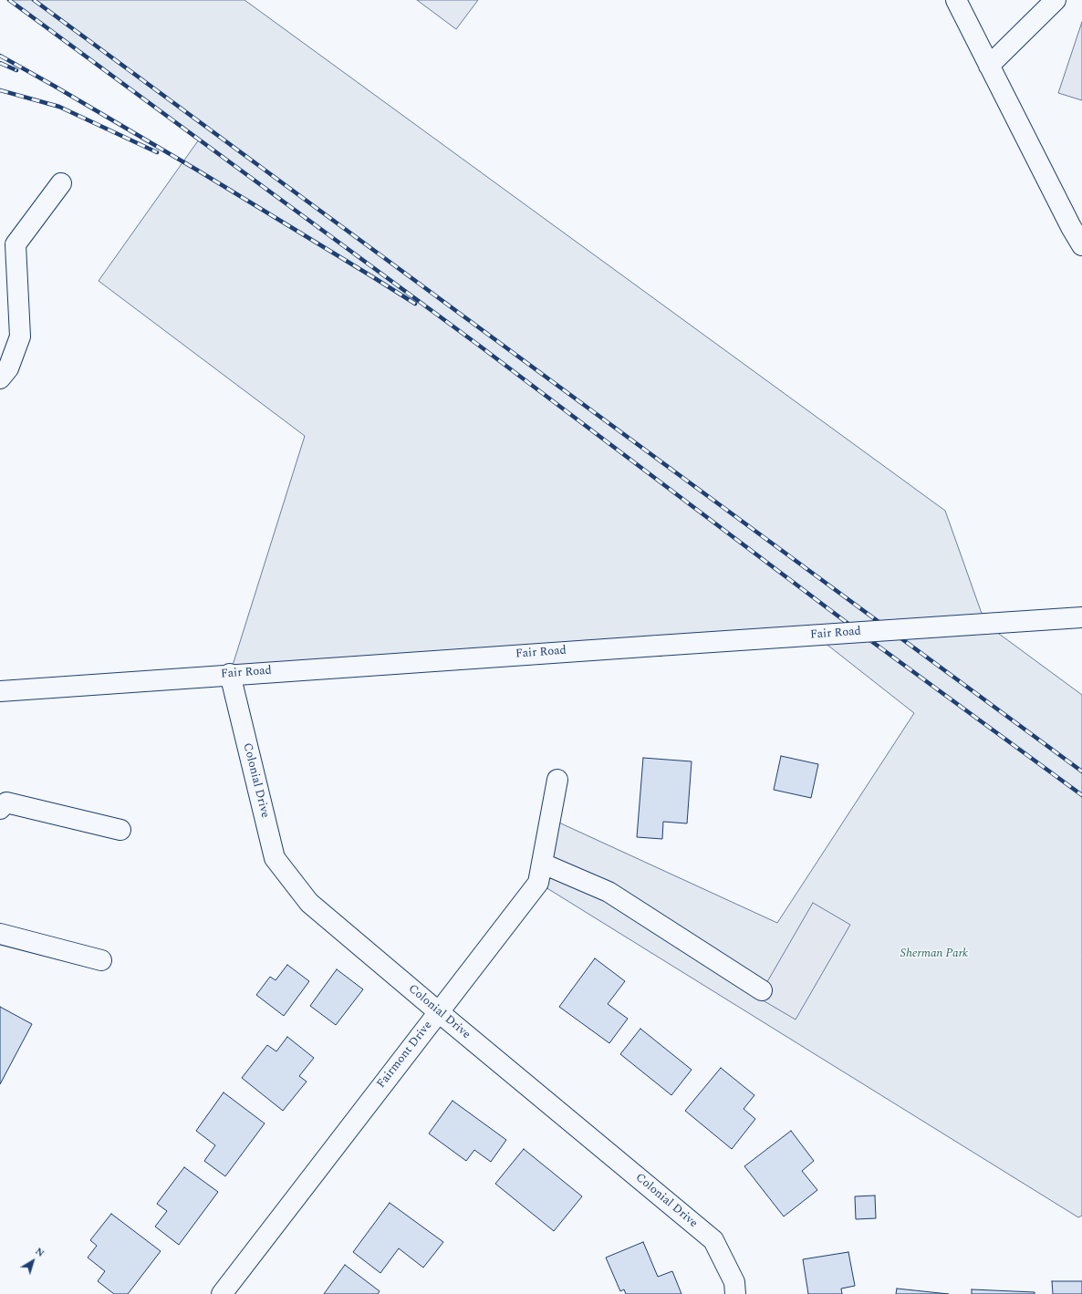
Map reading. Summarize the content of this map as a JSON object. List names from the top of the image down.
{
  "streets": {
    "street": ["Fair Road", "Colonial Drive", "Fairmont Drive"]
  },
  "crossings": [
    ["Fair Road", "Colonial Drive"],
    ["Colonial Drive", "Fairmont Drive"]
  ],
  "parks": ["Sherman Park"],
  "north": "top right"
}
